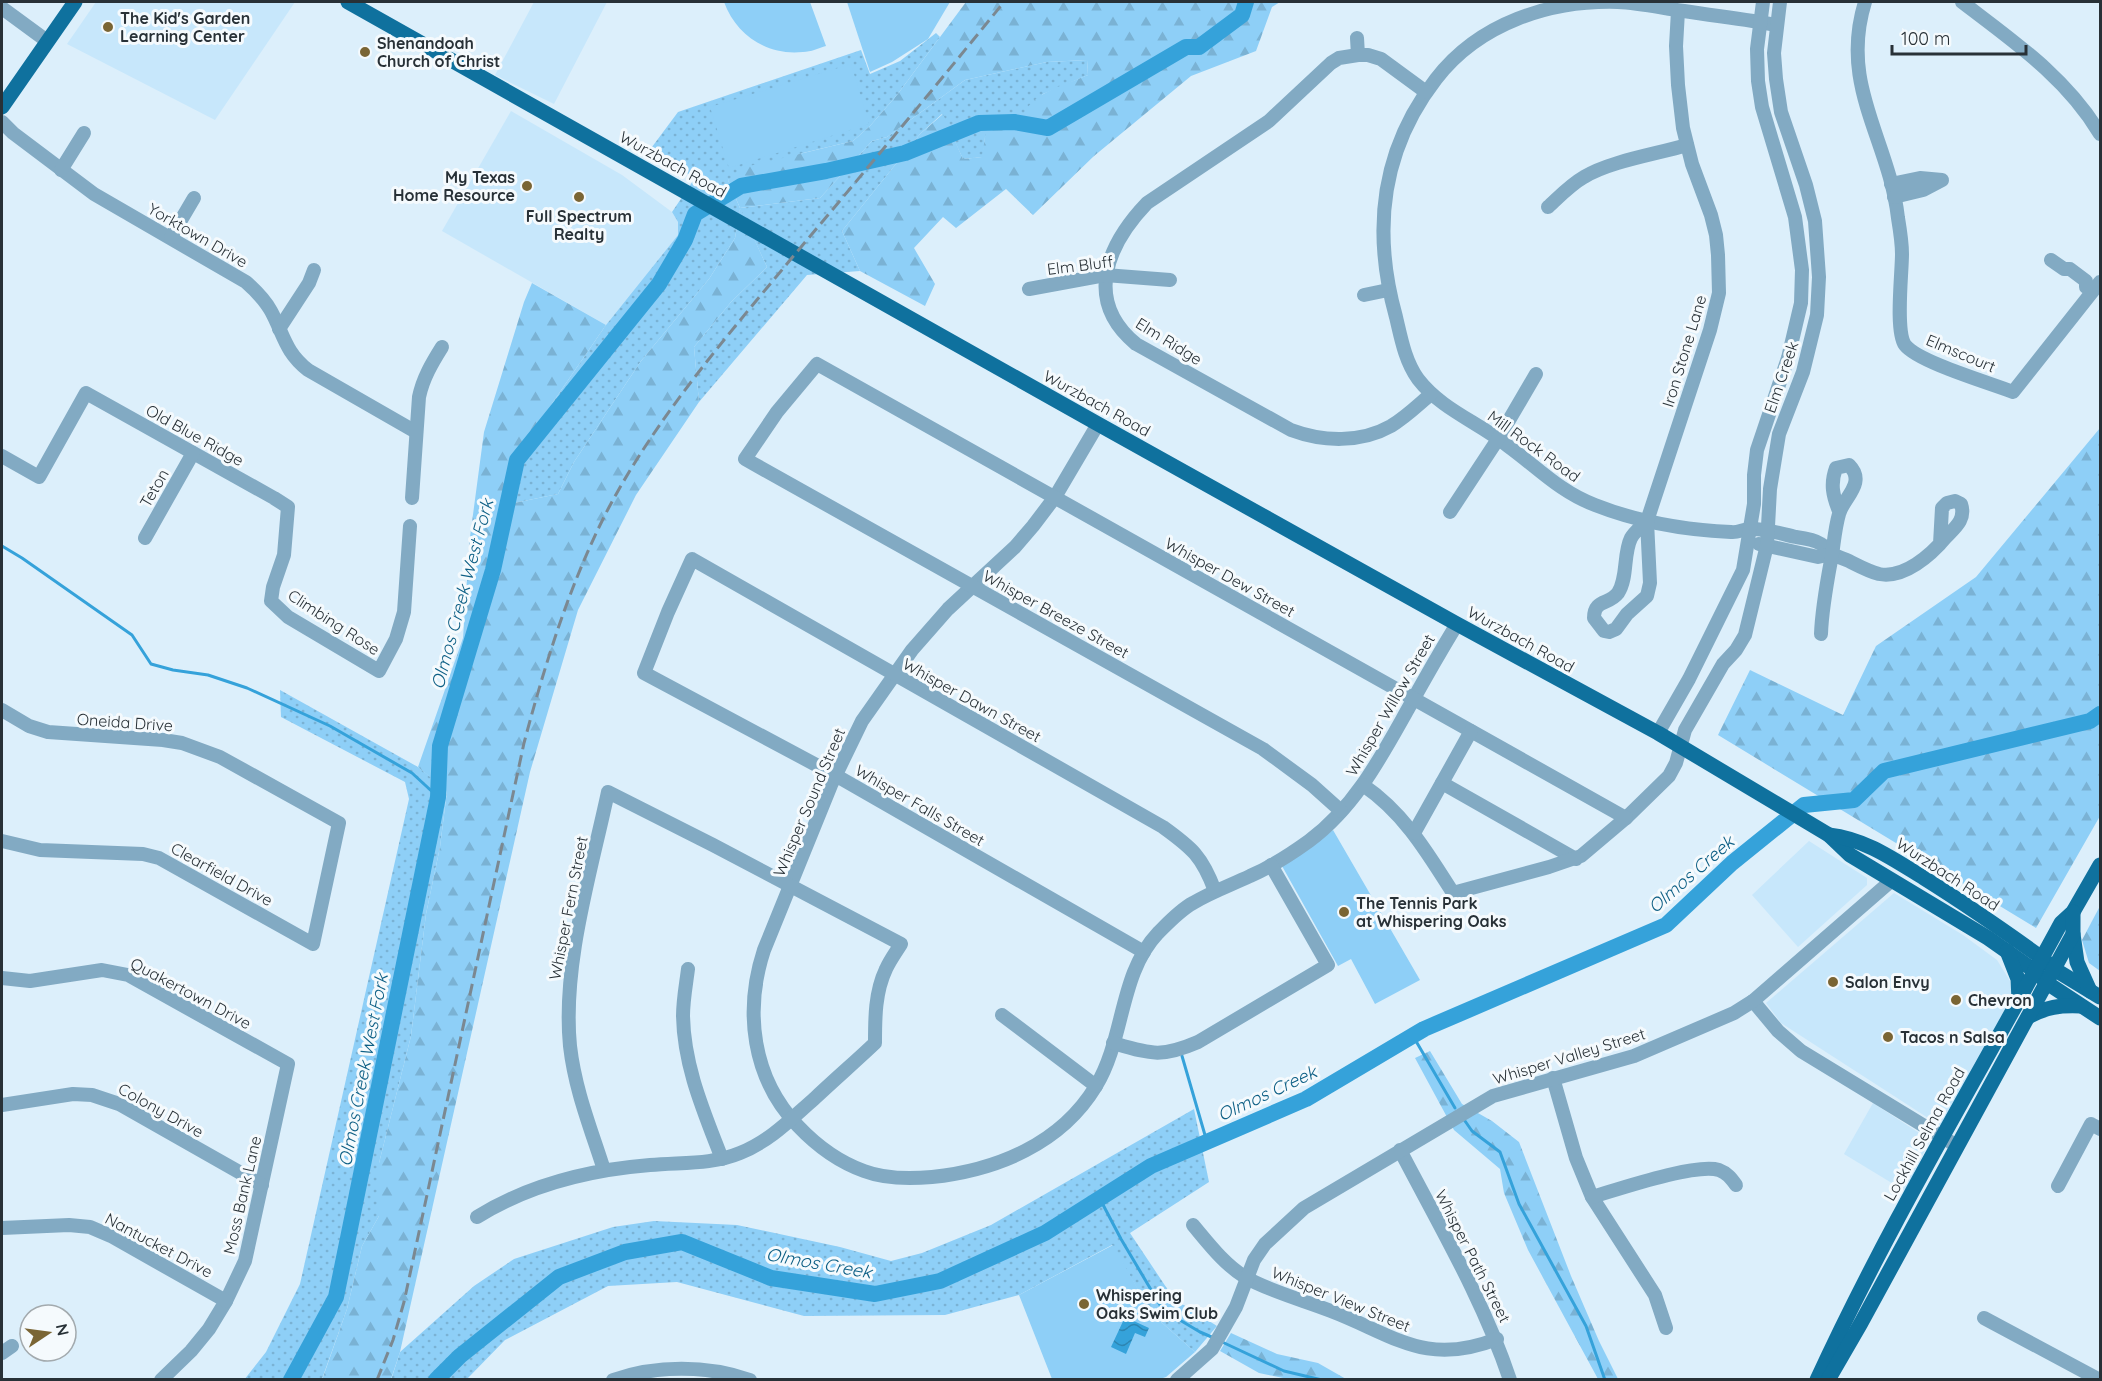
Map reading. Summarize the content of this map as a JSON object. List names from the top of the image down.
{
  "streets": {
    "main road": ["Wurzbach Road", "Lockhill Selma Road"],
    "street": [
      "Yorktown Drive",
      "Elm Bluff",
      "Elm Ridge",
      "Iron Stone Lane",
      "Elmscourt",
      "Elm Creek",
      "Old Blue Ridge",
      "Mill Rock Road",
      "Teton",
      "Whisper Dew Street",
      "Whisper Breeze Street",
      "Climbing Rose",
      "Whisper Dawn Street",
      "Whisper Willow Street",
      "Oneida Drive",
      "Whisper Sound Street",
      "Whisper Falls Street",
      "Clearfield Drive",
      "Whisper Fern Street",
      "Quakertown Drive",
      "Whisper Valley Street",
      "Colony Drive",
      "Moss Bank Lane",
      "Nantucket Drive",
      "Whisper Path Street",
      "Whisper View Street"
    ]
  },
  "crossings": [
    ["Wurzbach Road", "Elm Creek"],
    ["Wurzbach Road", "Whisper Willow Street"],
    ["Wurzbach Road", "Whisper Sound Street"],
    ["Wurzbach Road", "Whisper Valley Street"],
    ["Wurzbach Road", "Lockhill Selma Road"],
    ["Elm Bluff", "Elm Ridge"],
    ["Elm Ridge", "Mill Rock Road"],
    ["Iron Stone Lane", "Mill Rock Road"],
    ["Elm Creek", "Mill Rock Road"],
    ["Elm Creek", "Whisper Dew Street"],
    ["Old Blue Ridge", "Teton"],
    ["Old Blue Ridge", "Climbing Rose"],
    ["Whisper Dew Street", "Whisper Breeze Street"],
    ["Whisper Dew Street", "Whisper Willow Street"],
    ["Whisper Dew Street", "Whisper Sound Street"],
    ["Whisper Breeze Street", "Whisper Willow Street"],
    ["Whisper Breeze Street", "Whisper Sound Street"],
    ["Whisper Dawn Street", "Whisper Willow Street"],
    ["Whisper Dawn Street", "Whisper Sound Street"],
    ["Whisper Dawn Street", "Whisper Falls Street"],
    ["Whisper Willow Street", "Whisper Sound Street"],
    ["Whisper Willow Street", "Whisper Falls Street"],
    ["Oneida Drive", "Clearfield Drive"],
    ["Whisper Sound Street", "Whisper Falls Street"],
    ["Whisper Sound Street", "Whisper Fern Street"],
    ["Quakertown Drive", "Moss Bank Lane"],
    ["Whisper Valley Street", "Whisper Path Street"],
    ["Whisper Valley Street", "Whisper View Street"],
    ["Colony Drive", "Moss Bank Lane"],
    ["Moss Bank Lane", "Nantucket Drive"],
    ["Whisper Path Street", "Whisper View Street"]
  ],
  "water": ["Olmos Creek West Fork", "Olmos Creek"],
  "places": [
    "The Kid's Garden Learning Center",
    "Shenandoah Church of Christ",
    "My Texas Home Resource",
    "Full Spectrum Realty",
    "The Tennis Park at Whispering Oaks",
    "Salon Envy",
    "Chevron",
    "Tacos n Salsa",
    "Whispering Oaks Swim Club"
  ],
  "scale_bar": "100 m",
  "north": "right"
}
